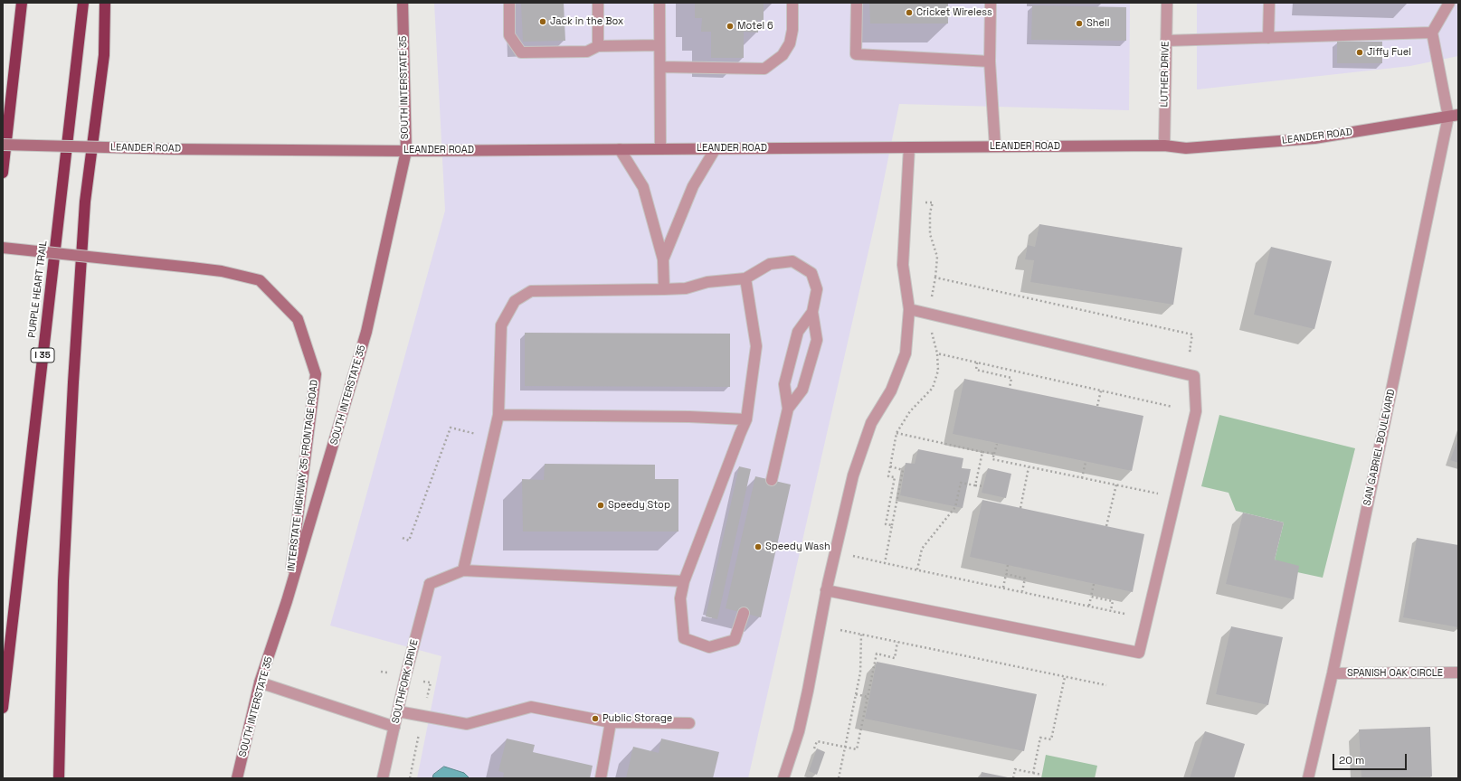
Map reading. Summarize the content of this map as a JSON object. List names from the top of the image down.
{
  "streets": {
    "highway": ["PURPLE HEART TRAIL", "I 35"],
    "main road": ["SOUTH INTERSTATE 35", "LEANDER ROAD", "INTERSTATE HIGHWAY 35 FRONTAGE ROAD"],
    "street": [
      "LUTHER DRIVE",
      "SAN GABRIEL BOULEVARD",
      "SPANISH OAK CIRCLE",
      "SOUTHFORK DRIVE"
    ]
  },
  "crossings": [
    ["LUTHER DRIVE", "LEANDER ROAD"],
    ["SOUTH INTERSTATE 35", "LEANDER ROAD"],
    ["SOUTH INTERSTATE 35", "INTERSTATE HIGHWAY 35 FRONTAGE ROAD"],
    ["LEANDER ROAD", "SAN GABRIEL BOULEVARD"],
    ["SAN GABRIEL BOULEVARD", "SPANISH OAK CIRCLE"]
  ],
  "places": [
    "Cricket Wireless",
    "Jack in the Box",
    "Shell",
    "Motel 6",
    "Jiffy Fuel",
    "Speedy Stop",
    "Speedy Wash",
    "Public Storage"
  ],
  "scale_bar": "20 m"
}
